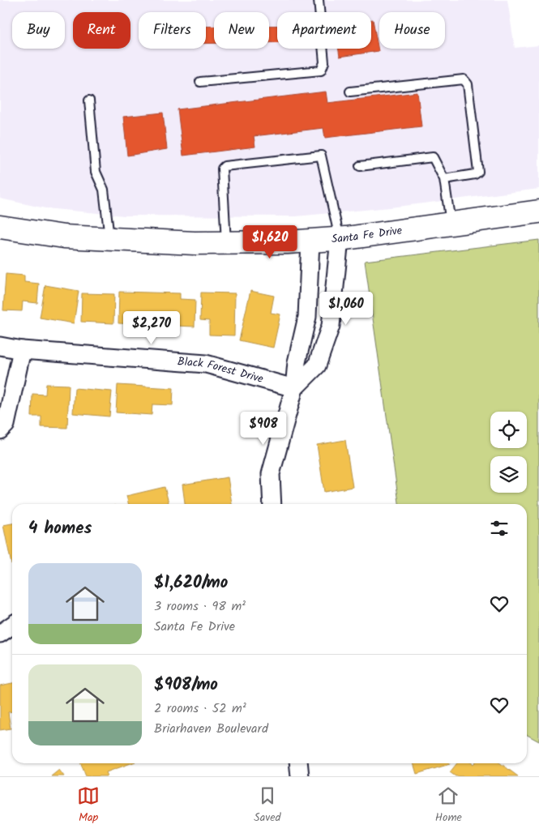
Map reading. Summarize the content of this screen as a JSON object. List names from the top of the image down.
{
  "streets": {
    "main road": ["Santa Fe Drive"],
    "street": ["Black Forest Drive"]
  },
  "page": {
    "chip": [
      "Buy",
      "Rent",
      "Filters",
      "New",
      "Apartment",
      "House"
    ],
    "price": [
      "$1,620",
      "$1,060",
      "$2,270",
      "$908"
    ],
    "heading": "4 homes",
    "list": [
      {
        "name": "$1,620/mo",
        "note": "3 rooms · 98 m² · Santa Fe Drive"
      },
      {
        "name": "$908/mo",
        "note": "2 rooms · 52 m² · Briarhaven Boulevard"
      }
    ],
    "tabs": ["Map", "Saved", "Home"]
  }
}
